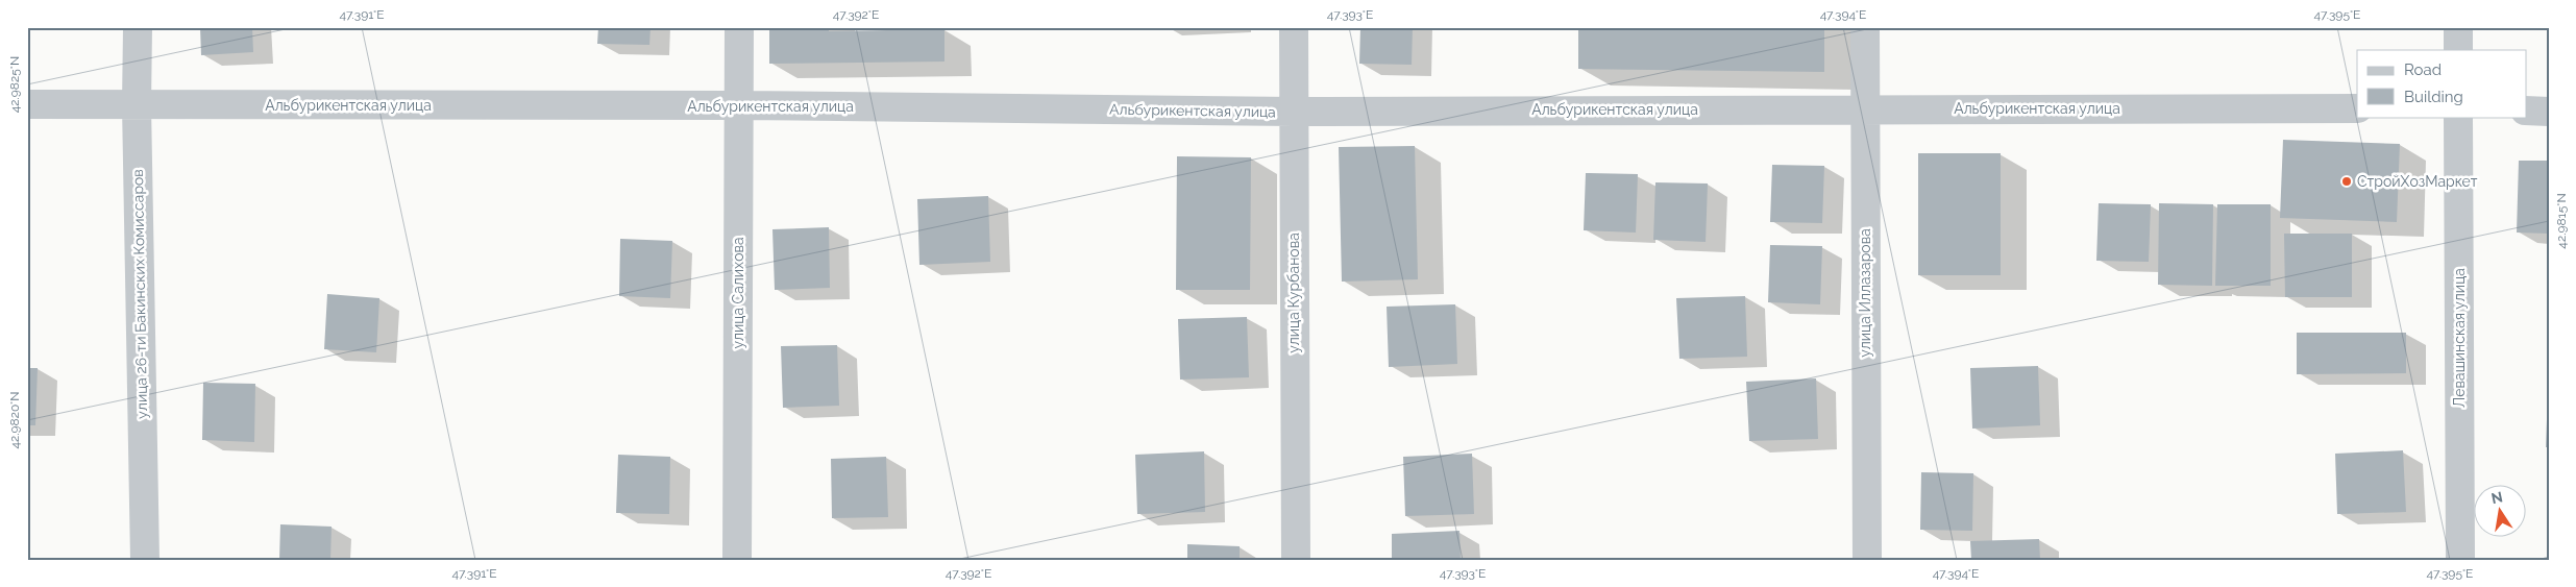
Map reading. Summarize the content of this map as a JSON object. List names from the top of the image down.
{
  "streets": {
    "street": [
      "Альбурикентская улица",
      "улица Салихова",
      "улица Курбанова",
      "улица Иллазарова",
      "улица 26-ти Бакинских Комиссаров",
      "Левашинская улица"
    ]
  },
  "crossings": [
    ["Альбурикентская улица", "улица Салихова"],
    ["Альбурикентская улица", "улица Курбанова"],
    ["Альбурикентская улица", "улица Иллазарова"],
    ["Альбурикентская улица", "улица 26-ти Бакинских Комиссаров"]
  ],
  "places": ["СтройХозМаркет"],
  "legend": ["Road", "Building"],
  "north": "top",
  "coordinates": [
    "47.391°E",
    "47.392°E",
    "47.393°E",
    "47.394°E",
    "47.395°E",
    "42.9825°N",
    "42.9815°N",
    "42.9820°N"
  ]
}
